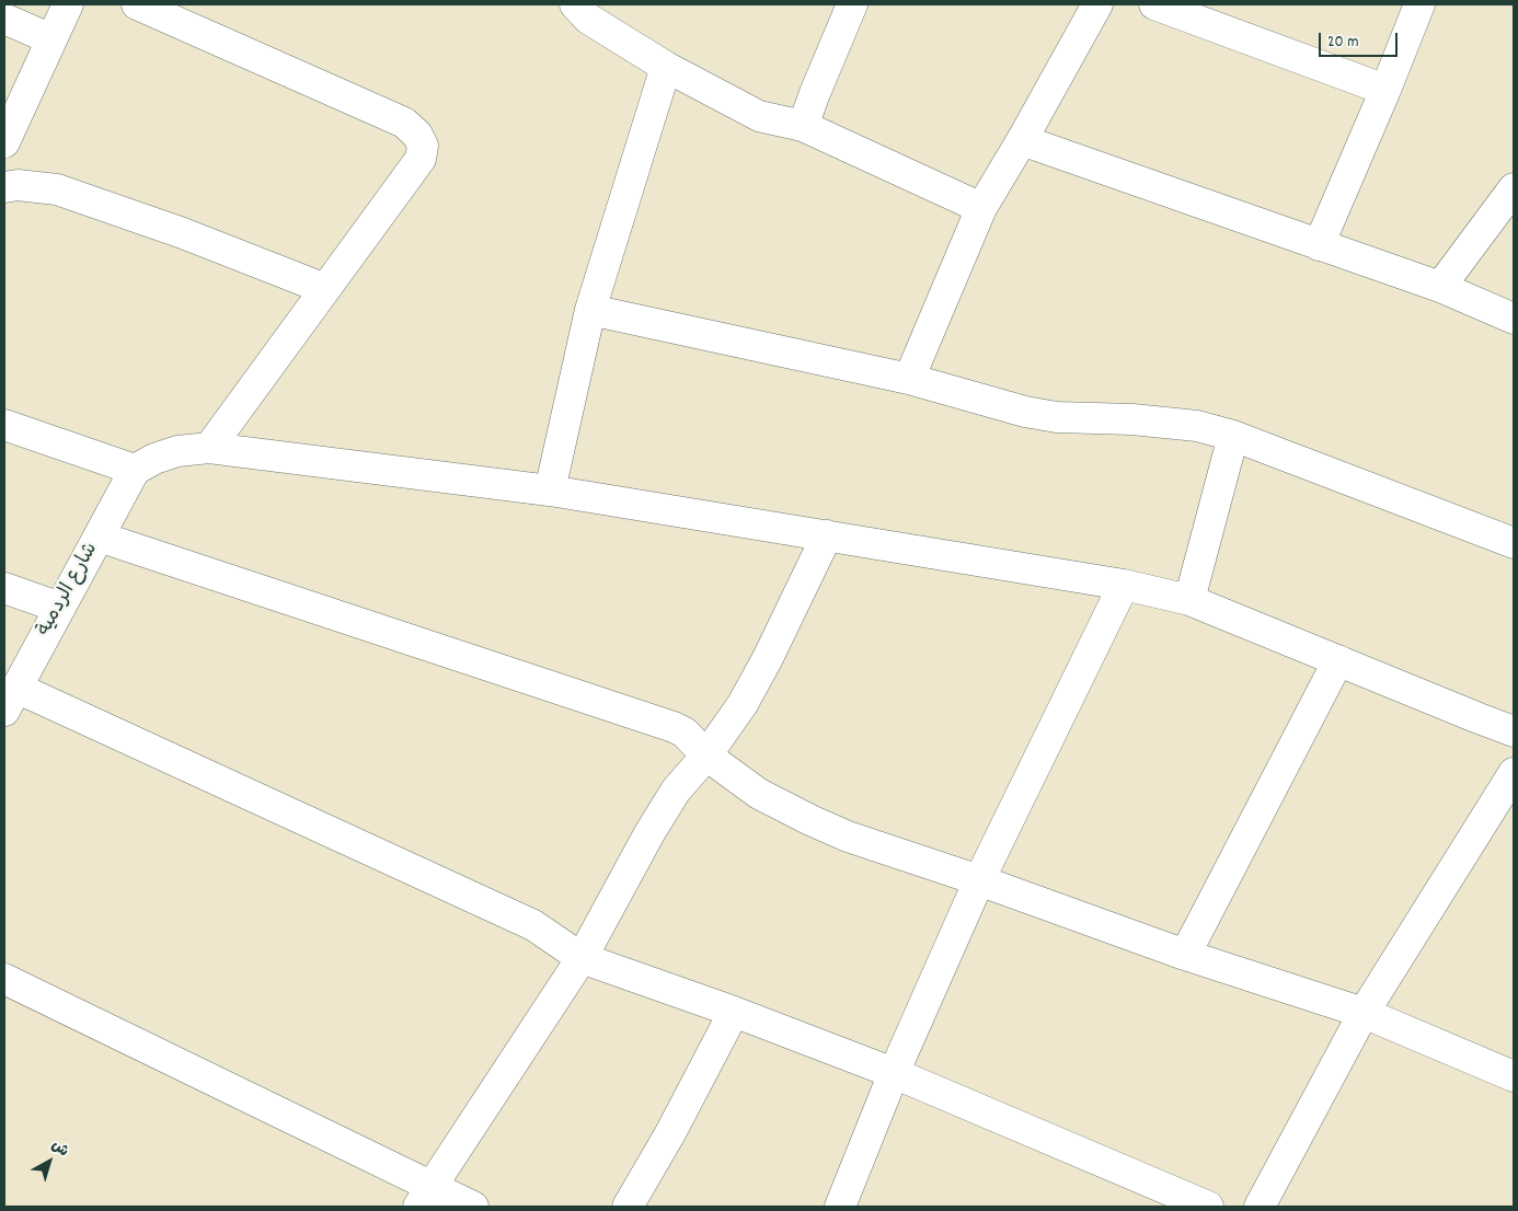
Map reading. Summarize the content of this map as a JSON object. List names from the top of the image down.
{
  "streets": {
    "street": ["شارع الردمية"]
  },
  "scale_bar": "20 m",
  "north": "top right"
}
